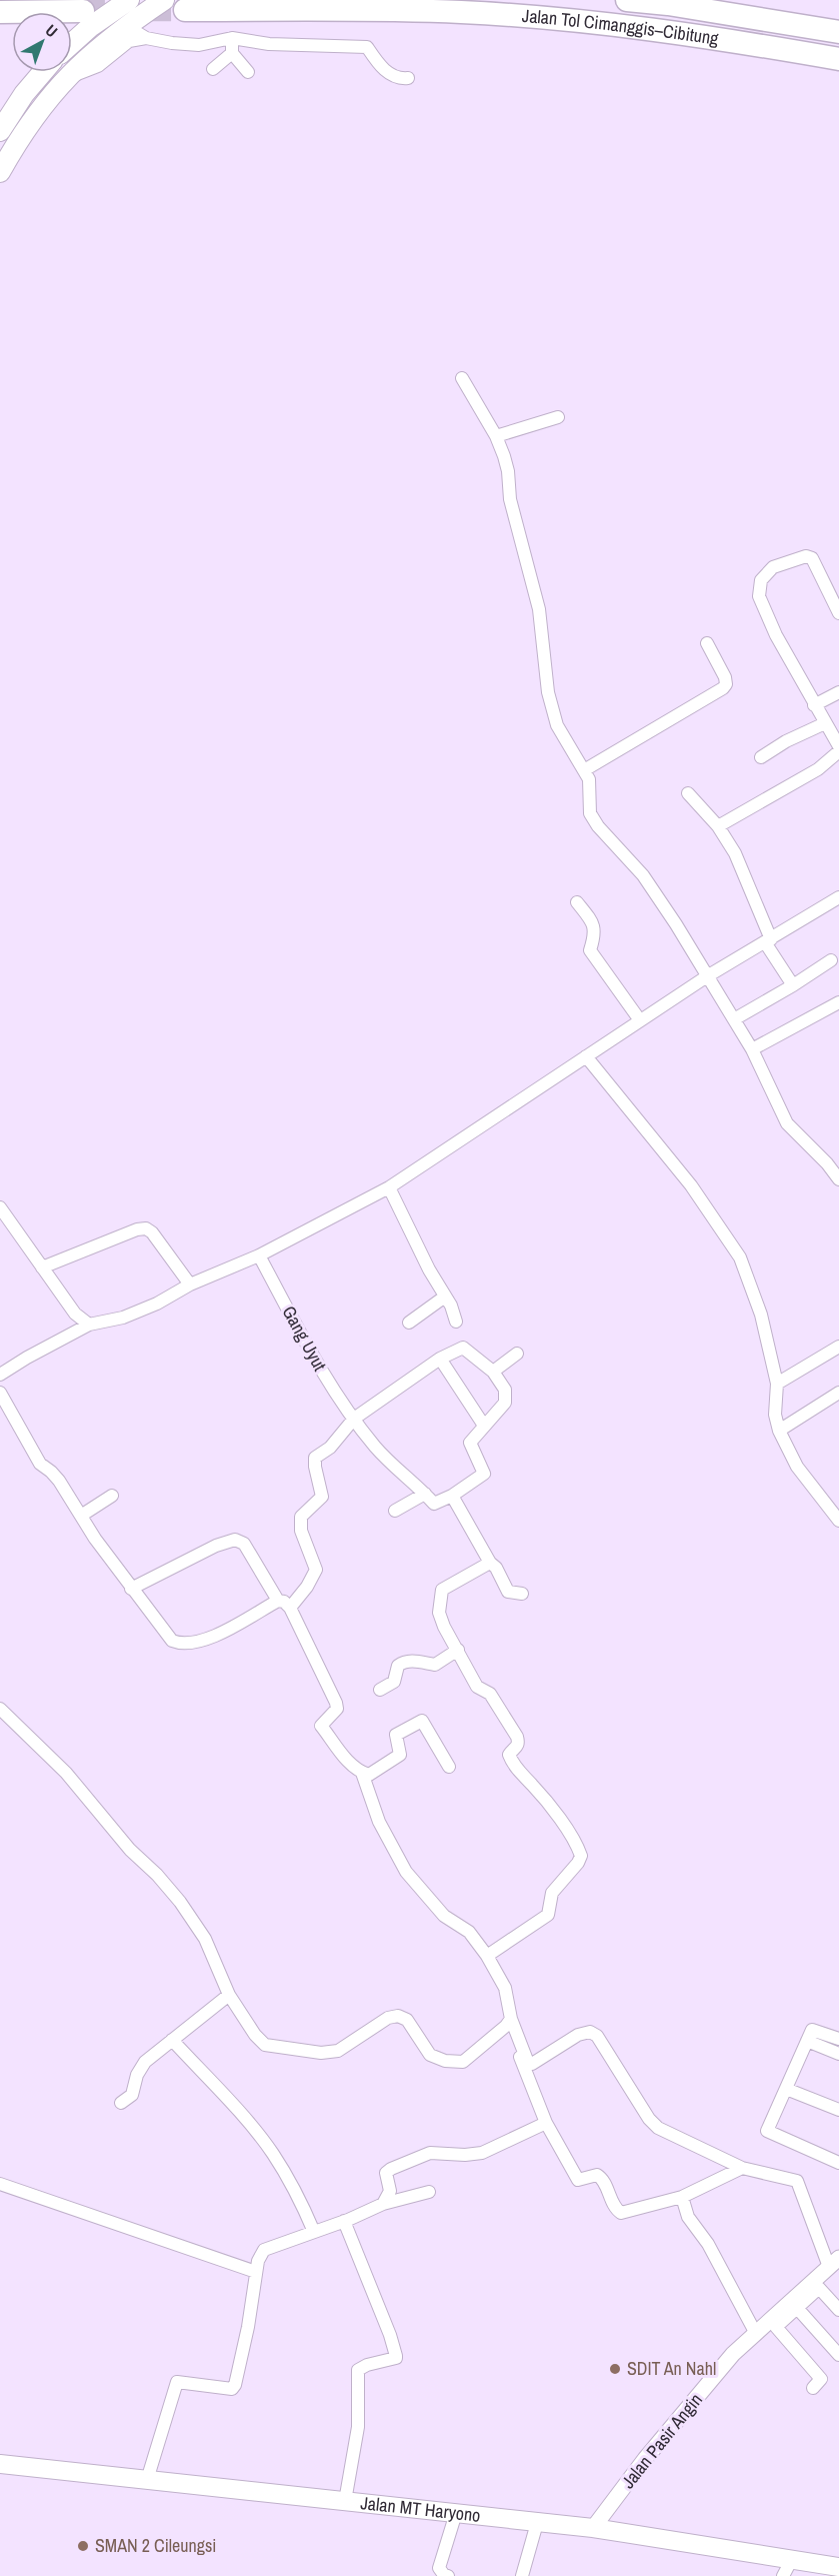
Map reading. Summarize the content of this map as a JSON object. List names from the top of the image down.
{
  "streets": {
    "highway": ["Jalan Tol Cimanggis–Cibitung"],
    "main road": ["Jalan MT Haryono"],
    "street": ["Gang Uyut", "Jalan Pasir Angin"]
  },
  "crossings": [
    ["Jalan Pasir Angin", "Jalan MT Haryono"]
  ],
  "places": ["SDIT An Nahl", "SMAN 2 Cileungsi"],
  "north": "top right"
}
